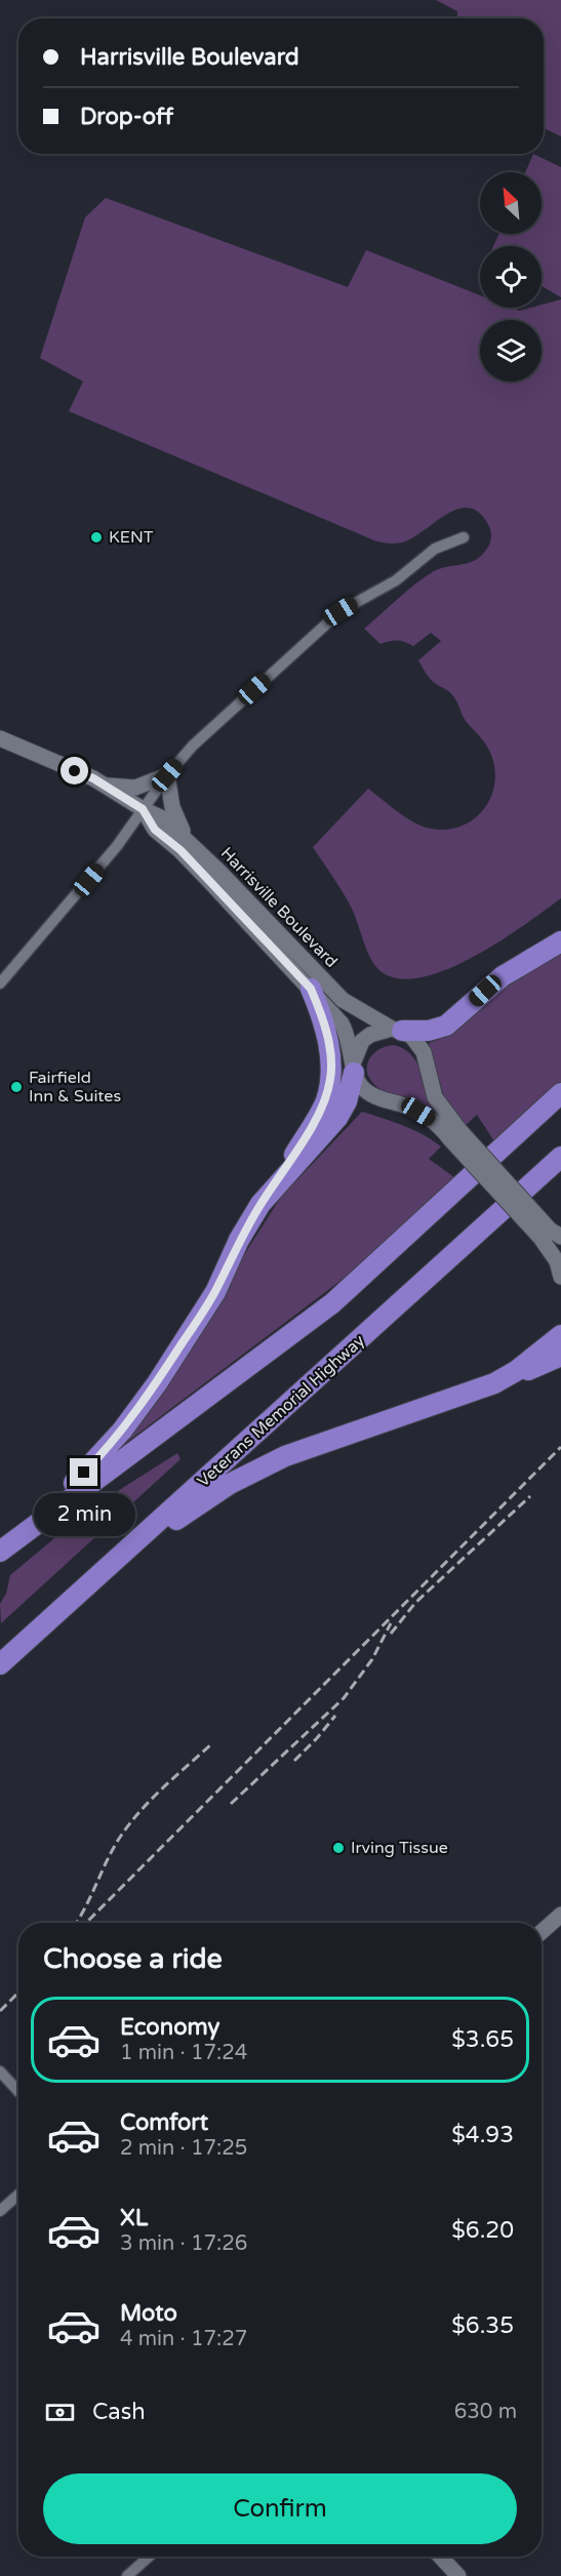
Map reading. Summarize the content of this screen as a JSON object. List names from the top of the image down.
{
  "streets": {
    "highway": ["Veterans Memorial Highway"],
    "main road": ["Harrisville Boulevard"]
  },
  "places": ["KENT", "Fairfield Inn & Suites", "Irving Tissue"],
  "north": "top left",
  "page": {
    "banner": ["Harrisville Boulevard", "Drop-off"],
    "bubble": "2 min",
    "heading": "Choose a ride",
    "list": [
      {
        "name": "Economy",
        "note": "1 min · 17:24",
        "value": "$3.65"
      },
      {
        "name": "Comfort",
        "note": "2 min · 17:25",
        "value": "$4.93"
      },
      {
        "name": "XL",
        "note": "3 min · 17:26",
        "value": "$6.20"
      },
      {
        "name": "Moto",
        "note": "4 min · 17:27",
        "value": "$6.35"
      }
    ],
    "pay": ["Cash", "630 m"],
    "buttons": "Confirm"
  }
}
